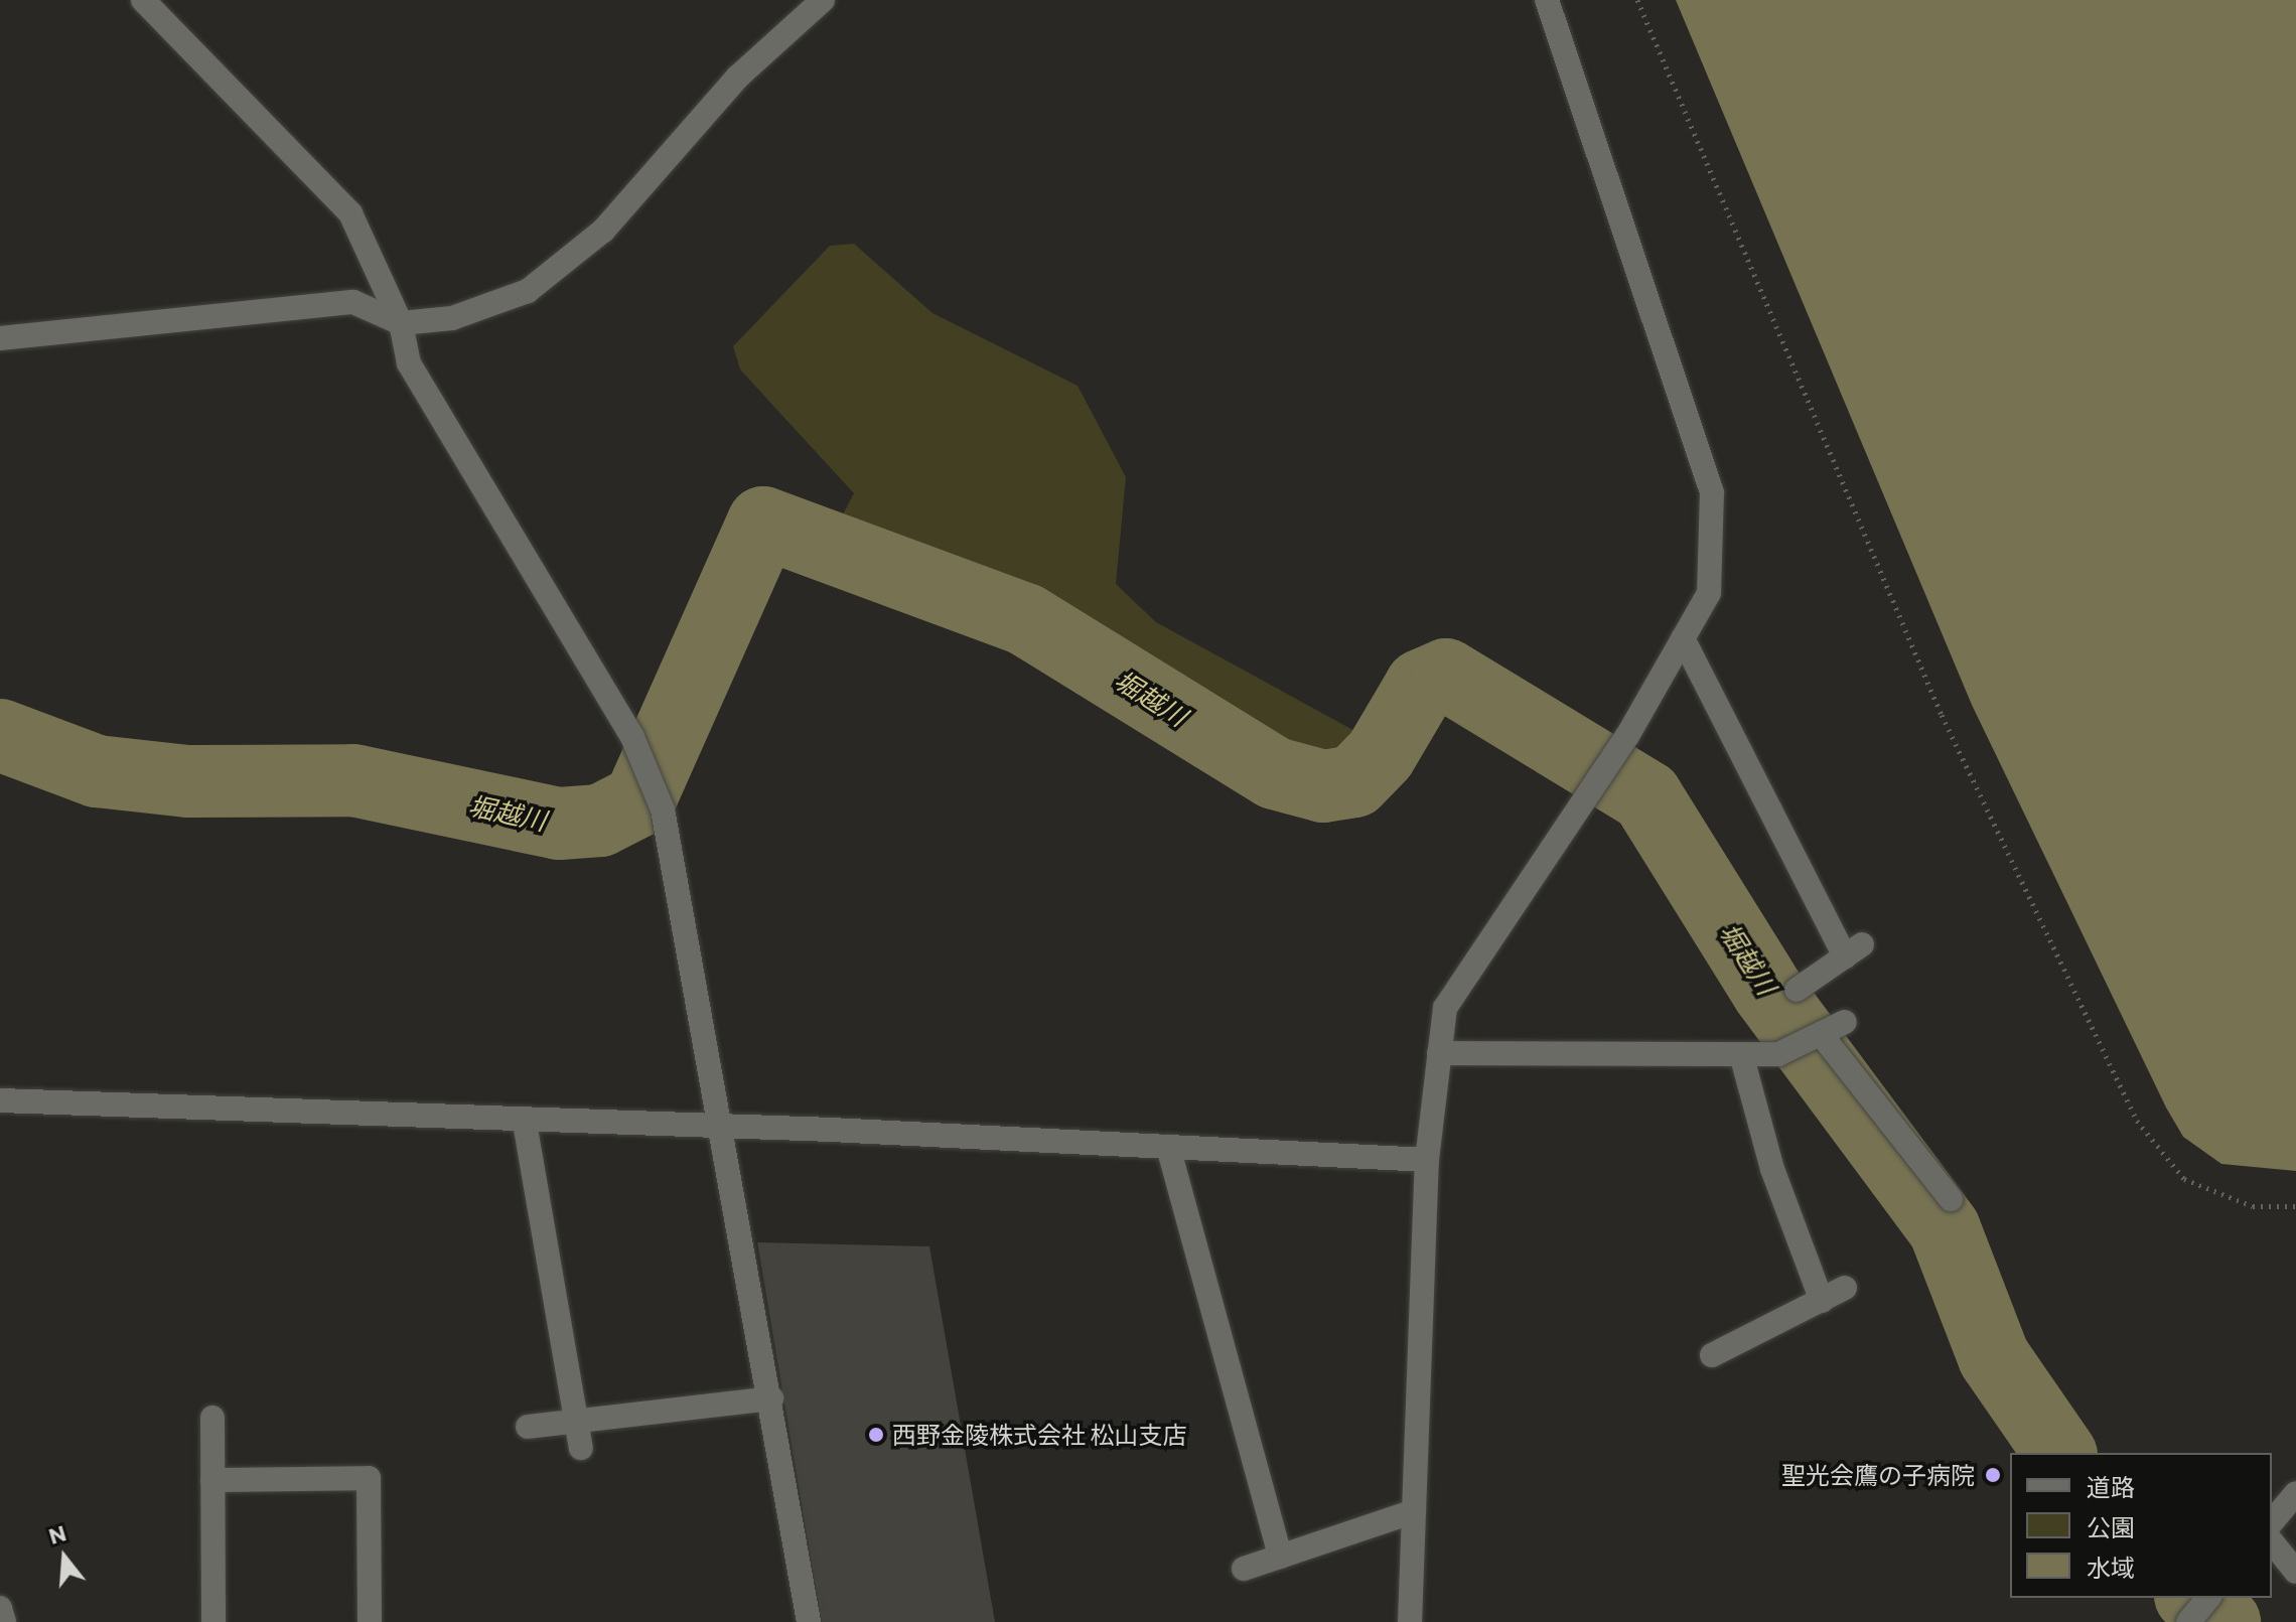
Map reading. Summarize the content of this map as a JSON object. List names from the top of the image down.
{
  "water": ["堀越川"],
  "places": ["西野金陵株式会社 松山支店", "聖光会鷹の子病院"],
  "legend": ["道路", "公園", "水域"],
  "north": "top"
}
